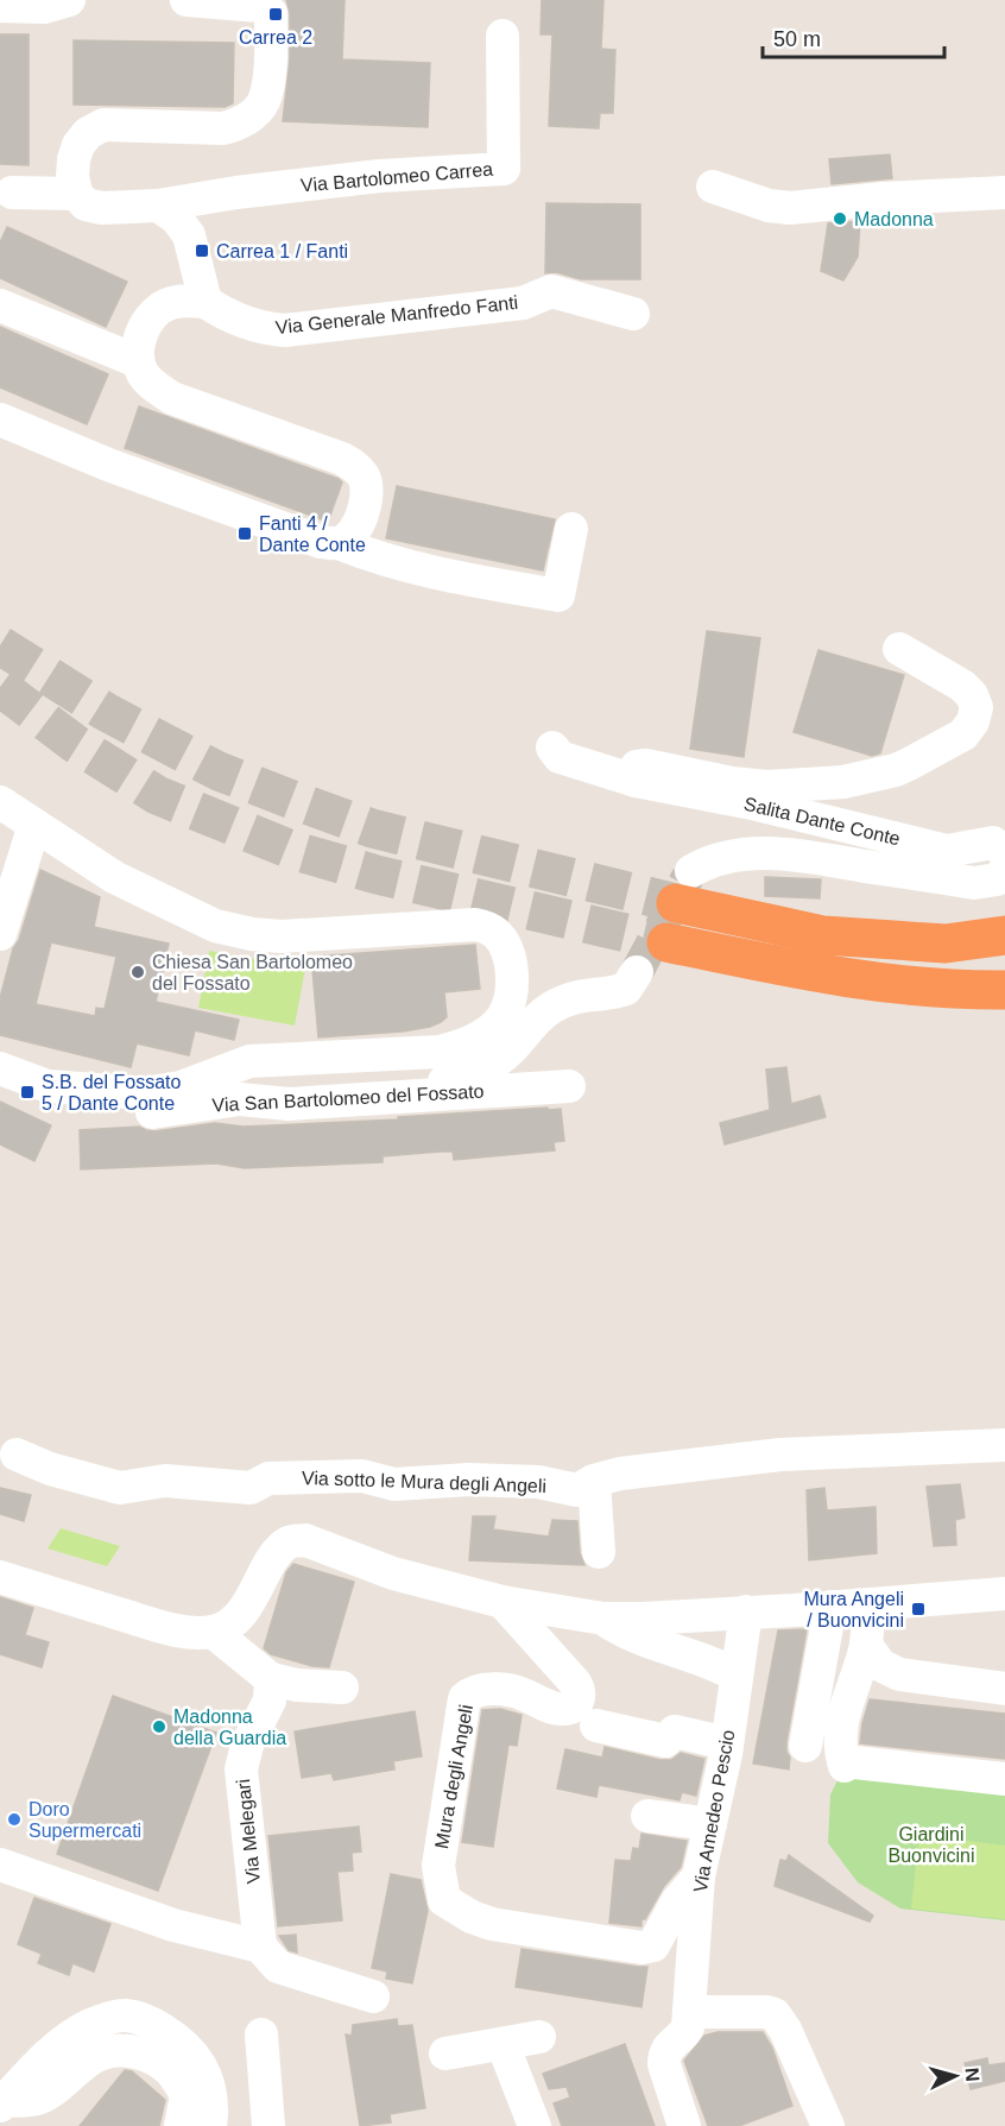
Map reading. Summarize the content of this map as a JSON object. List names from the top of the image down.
{
  "streets": {
    "street": [
      "Via Bartolomeo Carrea",
      "Via Generale Manfredo Fanti",
      "Salita Dante Conte",
      "Via San Bartolomeo del Fossato",
      "Via sotto le Mura degli Angeli",
      "Mura degli Angeli",
      "Via Amedeo Pescio",
      "Via Melegari"
    ]
  },
  "crossings": [
    ["Mura degli Angeli", "Via Amedeo Pescio"]
  ],
  "parks": ["Giardini Buonvicini"],
  "places": {
    "transit": [
      "Carrea 2",
      "Carrea 1 / Fanti",
      "Fanti 4 / Dante Conte",
      "S.B. del Fossato 5 / Dante Conte",
      "Mura Angeli / Buonvicini"
    ],
    "other": [
      "Madonna",
      "Chiesa San Bartolomeo del Fossato",
      "Madonna della Guardia",
      "Doro Supermercati"
    ]
  },
  "scale_bar": "50 m",
  "north": "right"
}
